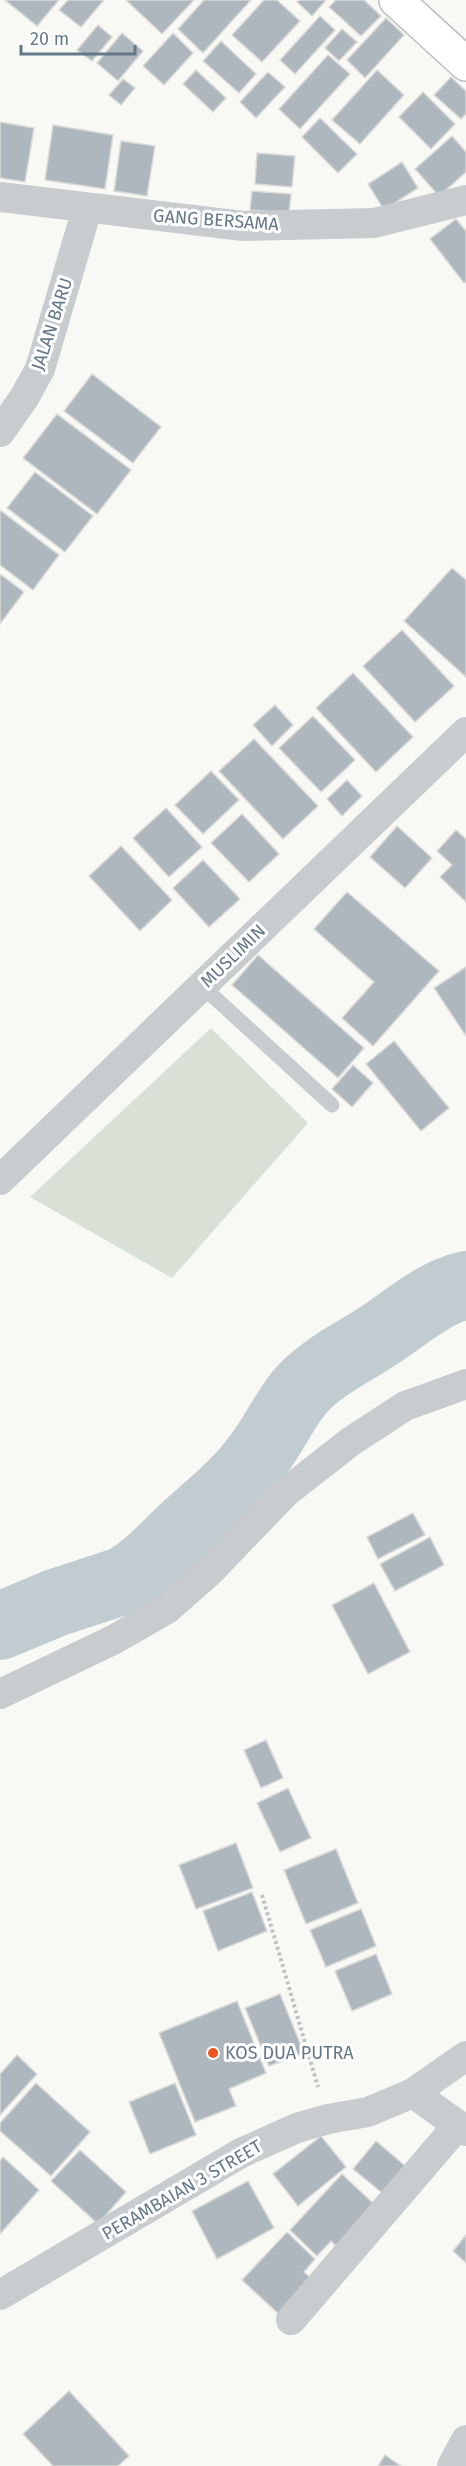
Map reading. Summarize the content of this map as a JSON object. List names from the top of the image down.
{
  "streets": {
    "street": [
      "GANG BERSAMA",
      "JALAN BARU",
      "MUSLIMIN",
      "PERAMBAIAN 3 STREET"
    ]
  },
  "crossings": [
    ["GANG BERSAMA", "JALAN BARU"]
  ],
  "places": ["KOS DUA PUTRA"],
  "scale_bar": "20 m"
}
